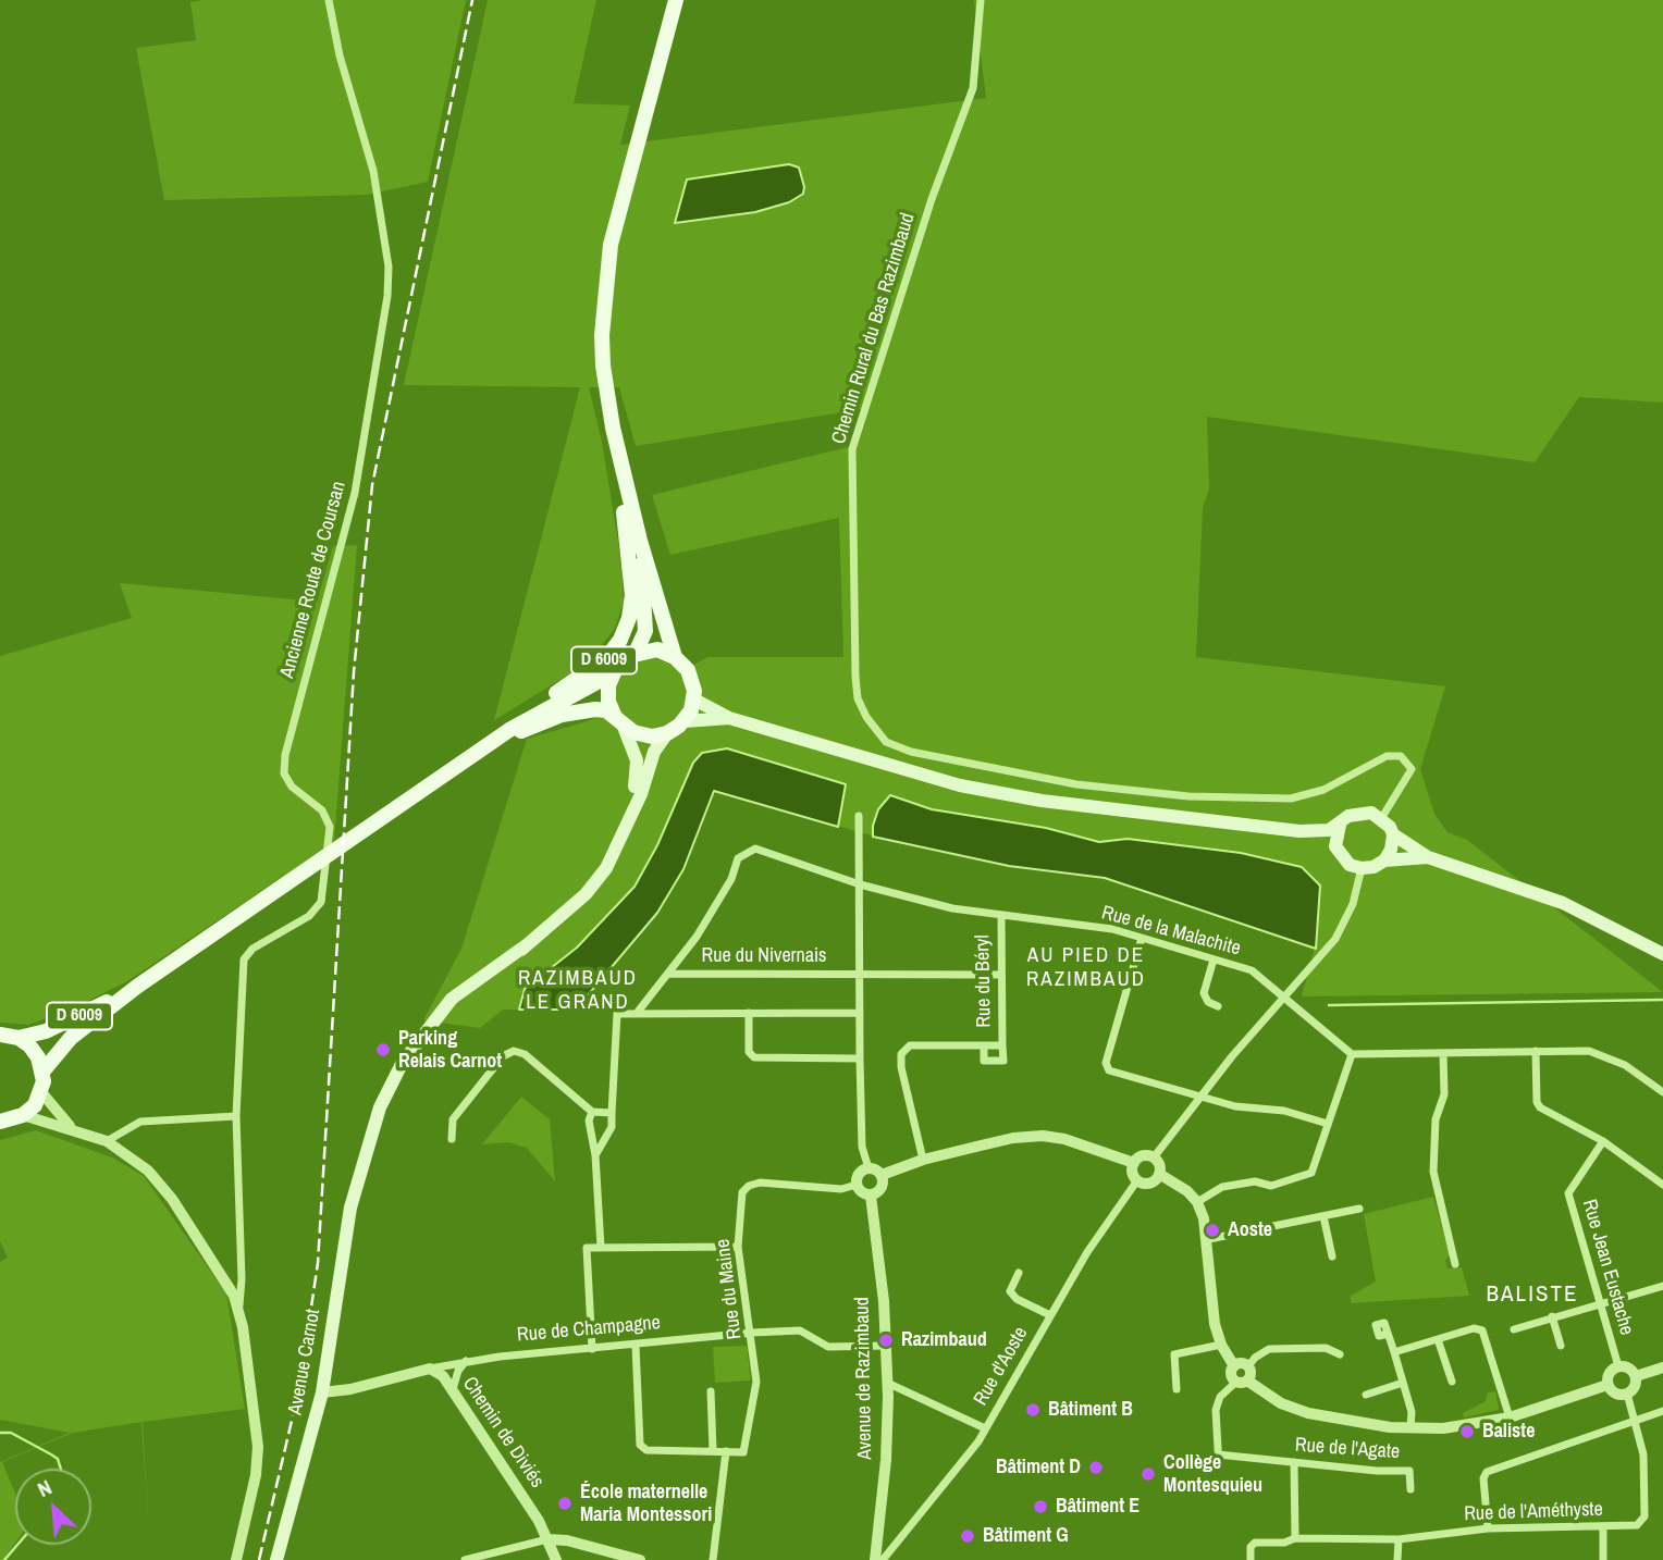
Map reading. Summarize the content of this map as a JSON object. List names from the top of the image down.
{
  "streets": {
    "main road": ["D 6009", "Avenue Carnot"],
    "street": [
      "Chemin Rural du Bas Razimbaud",
      "Ancienne Route de Coursan",
      "Rue de la Malachite",
      "Rue du Nivernais",
      "Rue du Béryl",
      "Rue Jean Eustache",
      "Rue du Maine",
      "Rue de Champagne",
      "Rue d'Aoste",
      "Avenue de Razimbaud",
      "Chemin de Diviés",
      "Rue de l'Agate",
      "Rue de l'Améthyste"
    ]
  },
  "crossings": [
    ["D 6009", "Avenue Carnot"],
    ["Rue de la Malachite", "Rue du Nivernais"],
    ["Rue de la Malachite", "Rue du Béryl"],
    ["Rue du Nivernais", "Rue du Béryl"],
    ["Rue Jean Eustache", "Rue de l'Améthyste"],
    ["Rue du Maine", "Rue de Champagne"],
    ["Rue du Maine", "Avenue de Razimbaud"],
    ["Rue de Champagne", "Avenue de Razimbaud"],
    ["Rue de Champagne", "Chemin de Diviés"]
  ],
  "districts": ["AU PIED DE RAZIMBAUD", "RAZIMBAUD LE GRAND", "BALISTE"],
  "places": [
    "Parking Relais Carnot",
    "Aoste",
    "Razimbaud",
    "Bâtiment B",
    "Baliste",
    "Bâtiment D",
    "Collège Montesquieu",
    "École maternelle Maria Montessori",
    "Bâtiment E",
    "Bâtiment G"
  ],
  "north": "top left"
}
